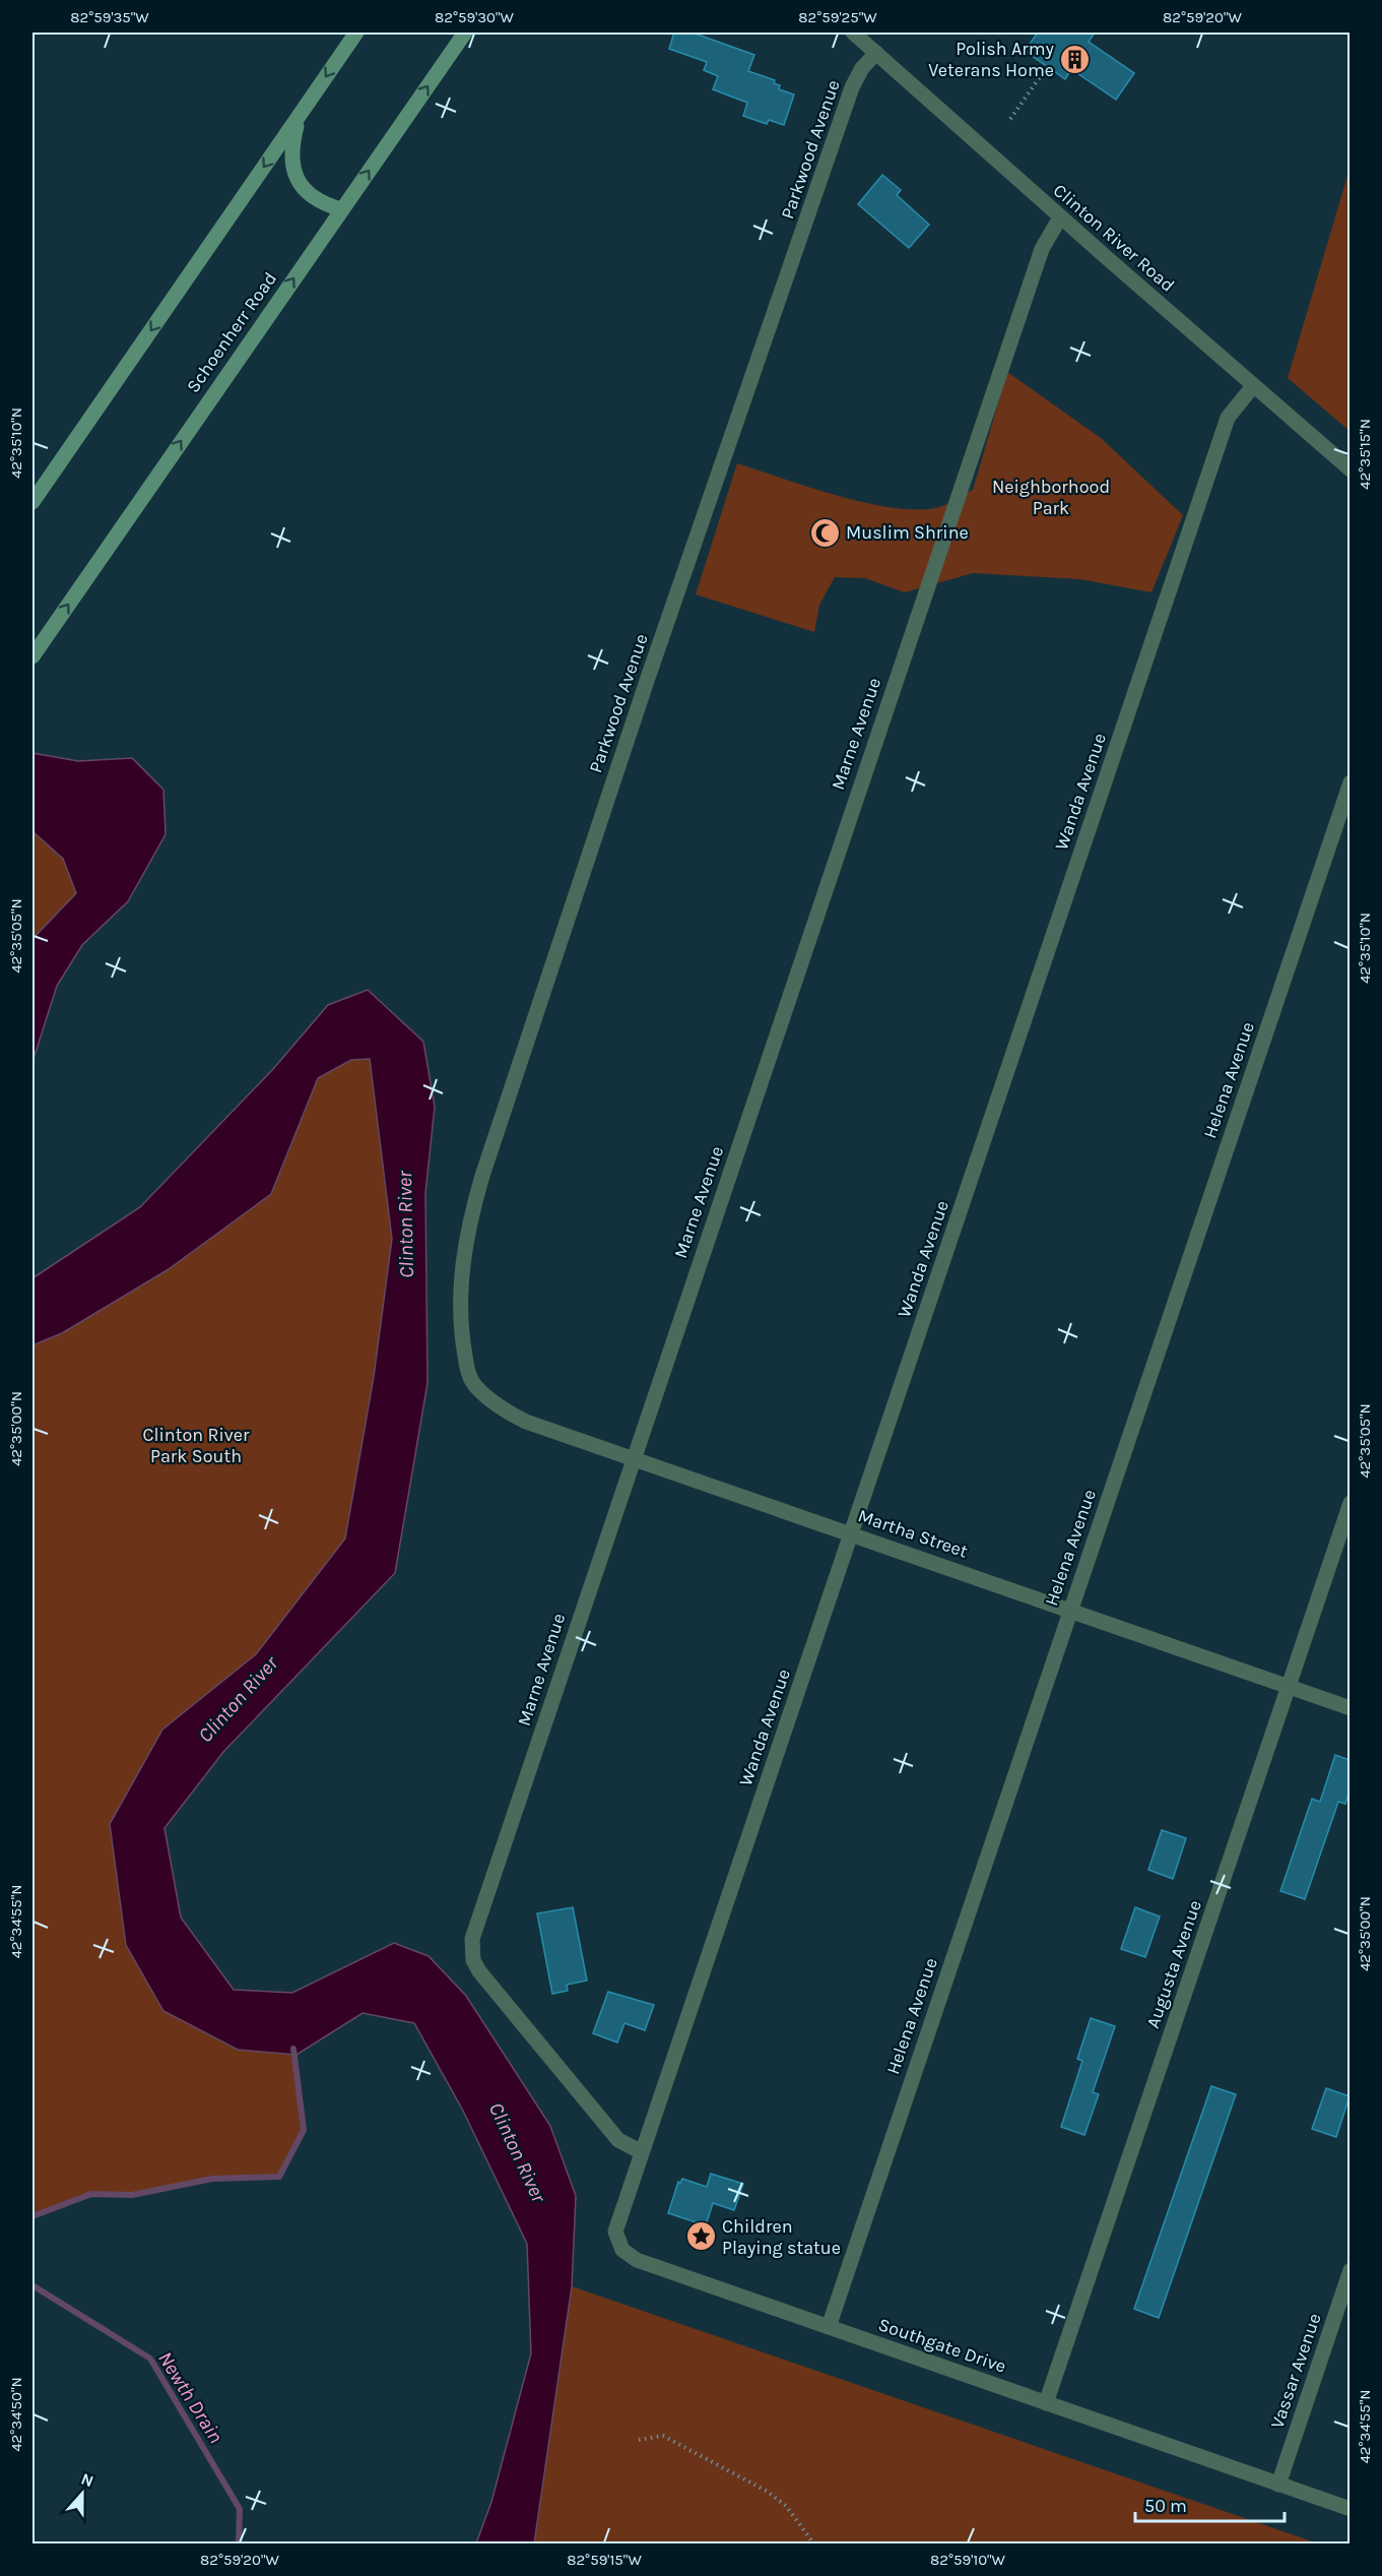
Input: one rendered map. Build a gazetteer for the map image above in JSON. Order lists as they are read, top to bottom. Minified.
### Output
{"streets":{"main road":["Schoenherr Road"],"street":["Parkwood Avenue","Clinton River Road","Marne Avenue","Wanda Avenue","Helena Avenue","Martha Street","Augusta Avenue","Southgate Drive","Vassar Avenue"]},"crossings":[["Parkwood Avenue","Clinton River Road"],["Parkwood Avenue","Martha Street"],["Clinton River Road","Marne Avenue"],["Clinton River Road","Wanda Avenue"],["Marne Avenue","Wanda Avenue"],["Marne Avenue","Martha Street"],["Marne Avenue","Southgate Drive"],["Wanda Avenue","Martha Street"],["Wanda Avenue","Southgate Drive"],["Helena Avenue","Martha Street"],["Helena Avenue","Southgate Drive"],["Martha Street","Augusta Avenue"],["Augusta Avenue","Southgate Drive"],["Southgate Drive","Vassar Avenue"]],"water":["Clinton River","Newth Drain"],"parks":["Neighborhood Park","Clinton River Park South"],"places":{"building":["Polish Army Veterans Home"],"mosque":["Muslim Shrine"],"place":["Children Playing statue"]},"scale_bar":"50 m","north":"top","coordinates":["82°59'35\"W","82°59'30\"W","82°59'25\"W","82°59'20\"W","42°35'10\"N","42°35'15\"N","42°35'05\"N","42°35'00\"N","42°34'55\"N","42°34'50\"N","82°59'15\"W","82°59'10\"W"]}
